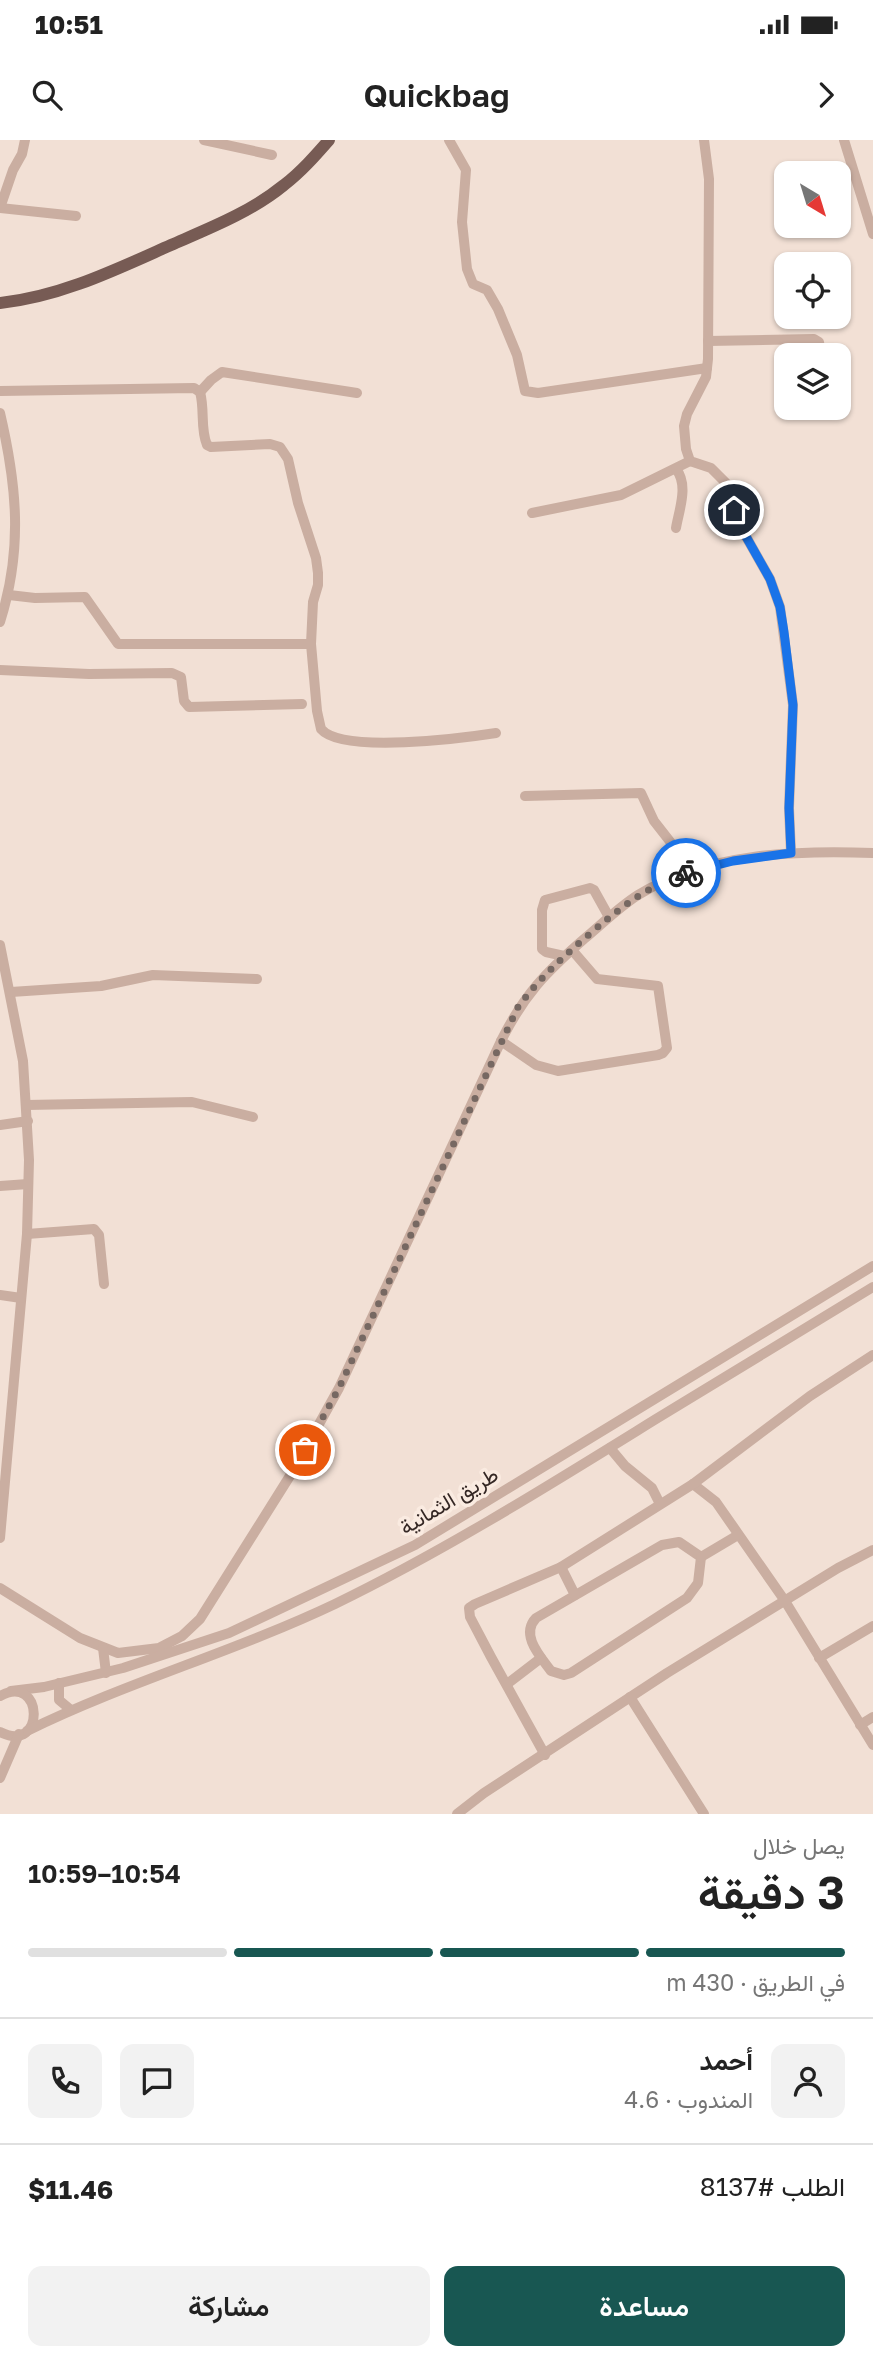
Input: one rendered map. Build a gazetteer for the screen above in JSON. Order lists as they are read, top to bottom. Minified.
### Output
{"streets":{"street":["طريق الثمانية"]},"north":"bottom right","page":{"status":"10:51","header":"Quickbag","heading":["3 دقيقة","يصل خلال","10:54–10:59"],"panel":["أحمد","المندوب · 4.6","الطلب #8137","$11.46"],"bar":"في الطريق · 430 m","buttons":["مساعدة","مشاركة"]}}
